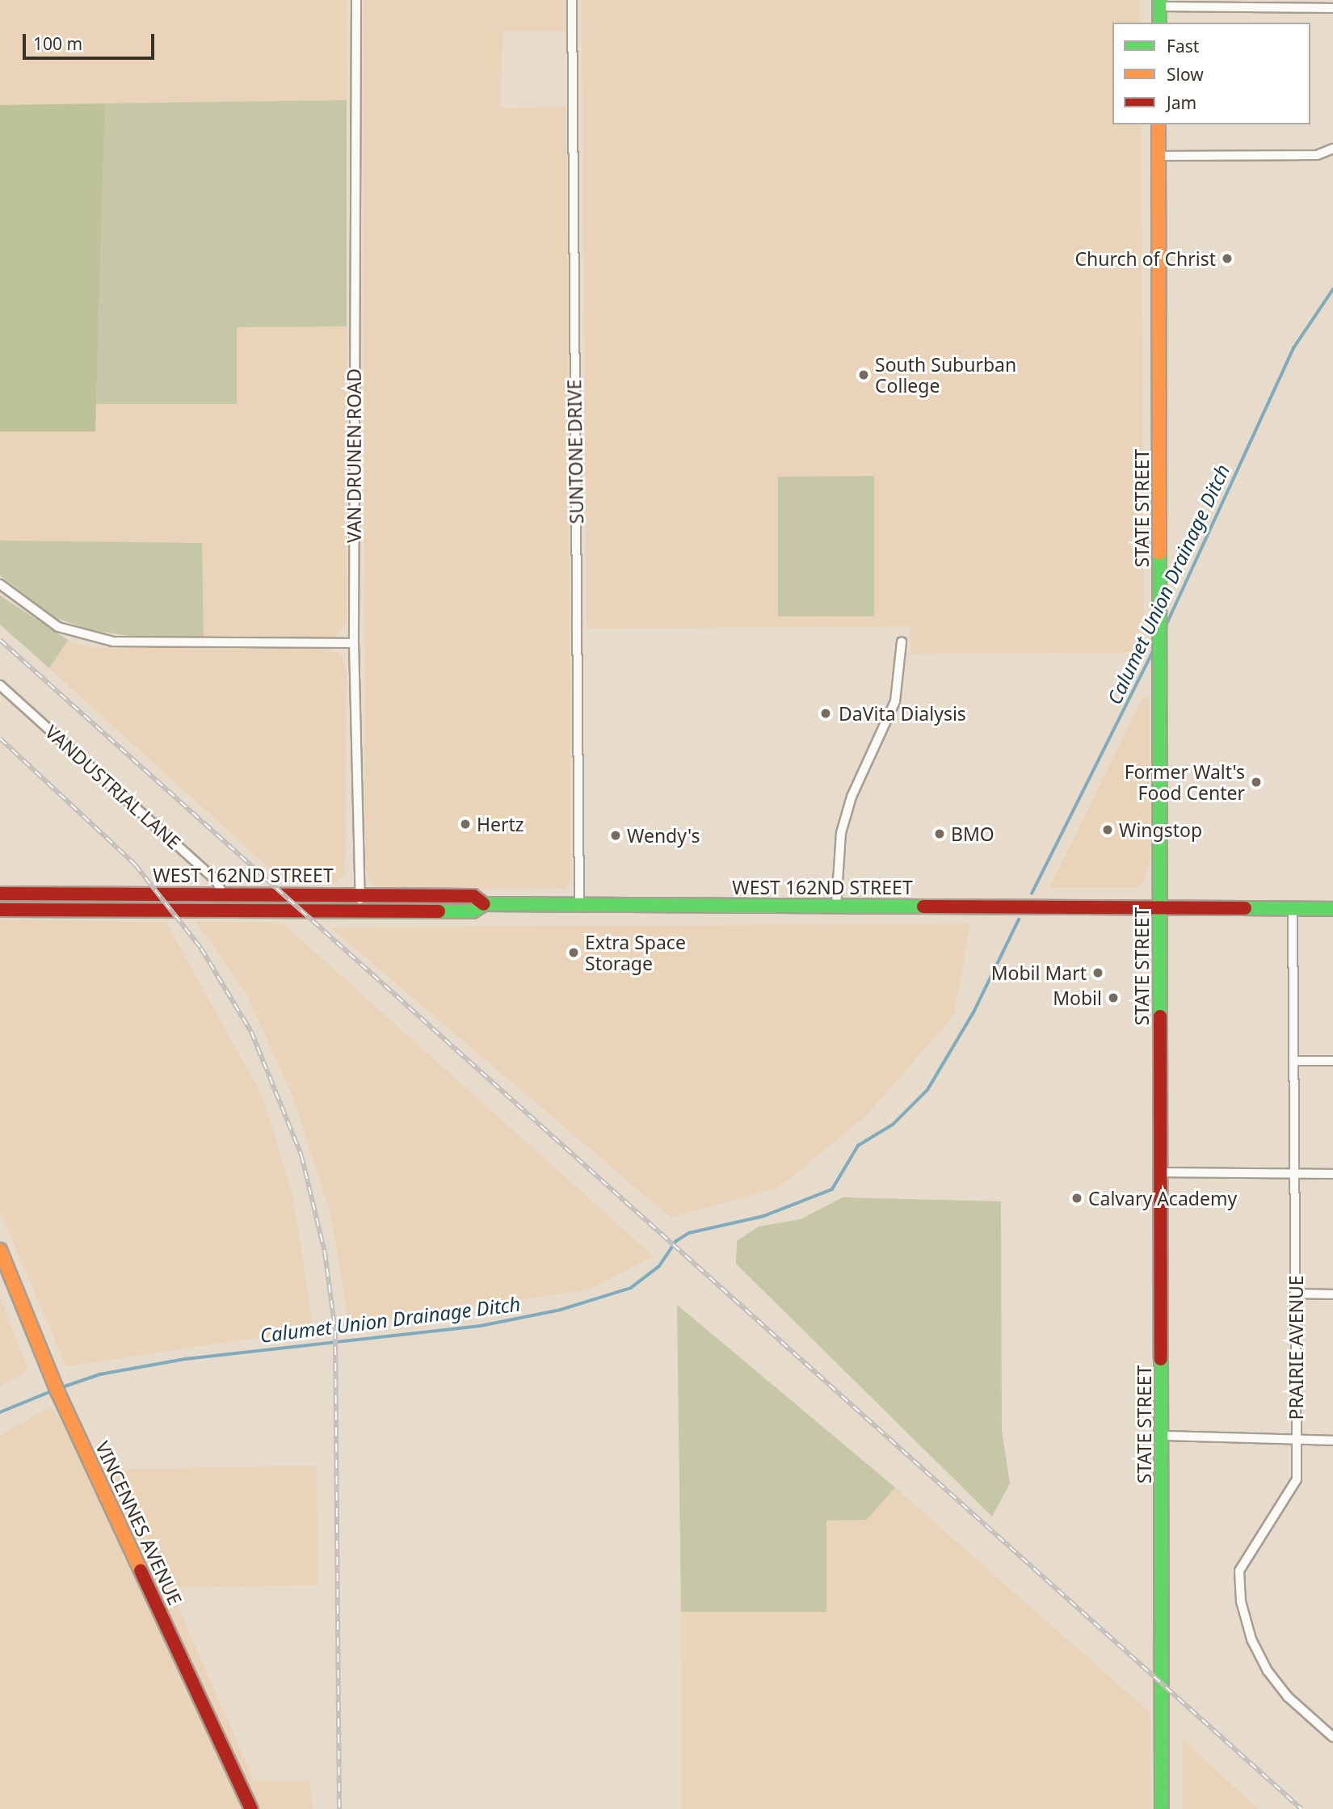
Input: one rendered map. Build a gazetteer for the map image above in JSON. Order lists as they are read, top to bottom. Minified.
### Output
{"streets":{"main road":["STATE STREET","WEST 162ND STREET","VINCENNES AVENUE"],"street":["SUNTONE DRIVE","VAN DRUNEN ROAD","VANDUSTRIAL LANE","PRAIRIE AVENUE"]},"crossings":[["SUNTONE DRIVE","WEST 162ND STREET"],["VAN DRUNEN ROAD","WEST 162ND STREET"],["STATE STREET","WEST 162ND STREET"],["VANDUSTRIAL LANE","WEST 162ND STREET"],["WEST 162ND STREET","PRAIRIE AVENUE"]],"water":["Calumet Union Drainage Ditch"],"places":["Church of Christ","South Suburban College","DaVita Dialysis","Former Walt's Food Center","Hertz","Wingstop","BMO","Wendy's","Extra Space Storage","Mobil Mart","Mobil","Calvary Academy"],"legend":["Fast","Slow","Jam"],"scale_bar":"100 m"}
